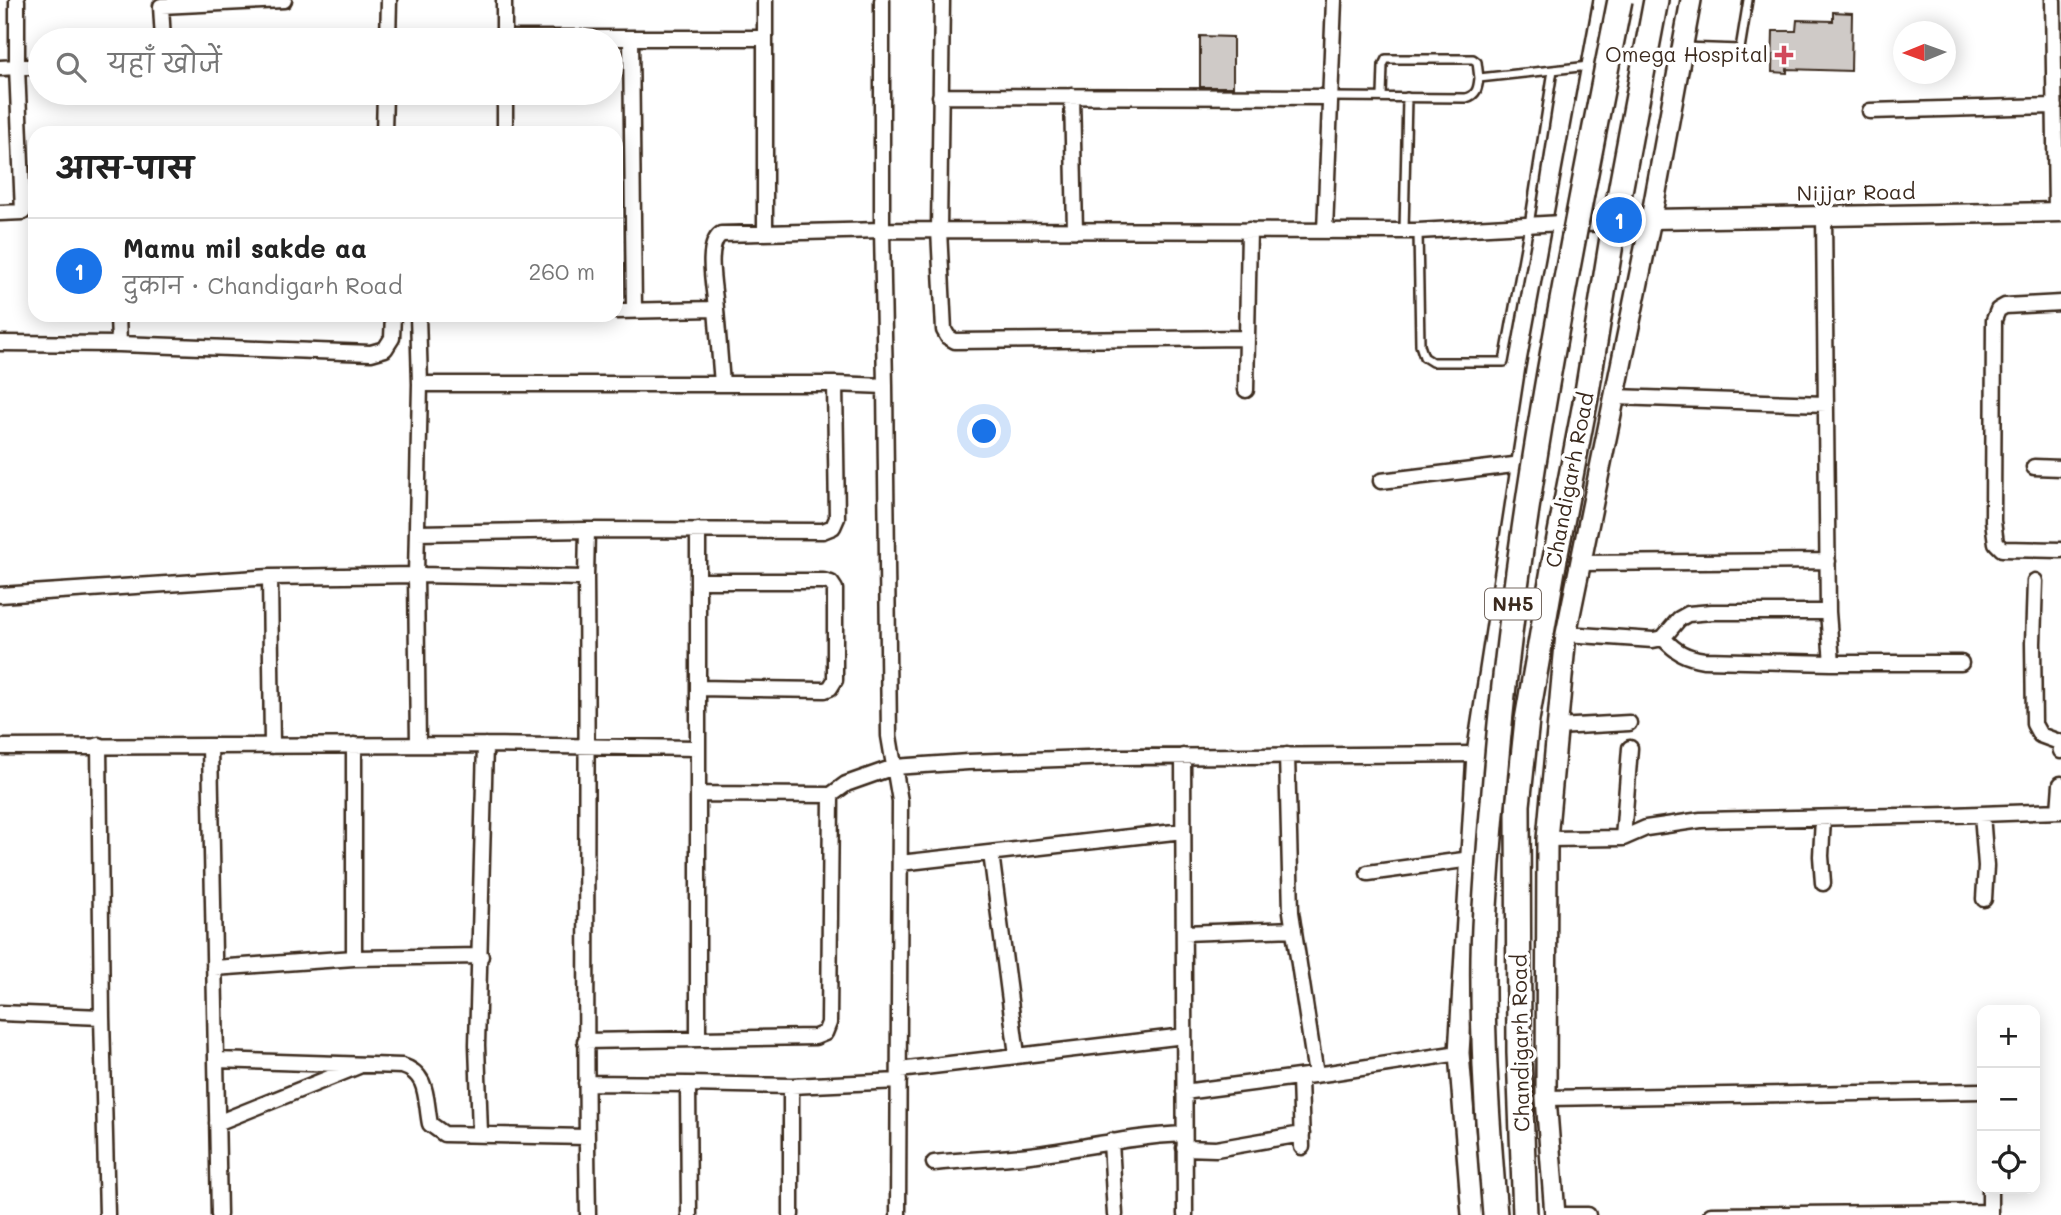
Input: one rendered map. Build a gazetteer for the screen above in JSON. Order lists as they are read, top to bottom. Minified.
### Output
{"streets":{"highway":["Chandigarh Road","NH5"],"street":["Nijjar Road"]},"places":{"health":["Omega Hospital"]},"north":"left","page":{"search":"यहाँ खोजें","heading":"आस-पास","pins":"1","list":[{"mark":"1","name":"Mamu mil sakde aa","note":"दुकान · Chandigarh Road","value":"260 m"}],"map_buttons":["+","−"]}}
